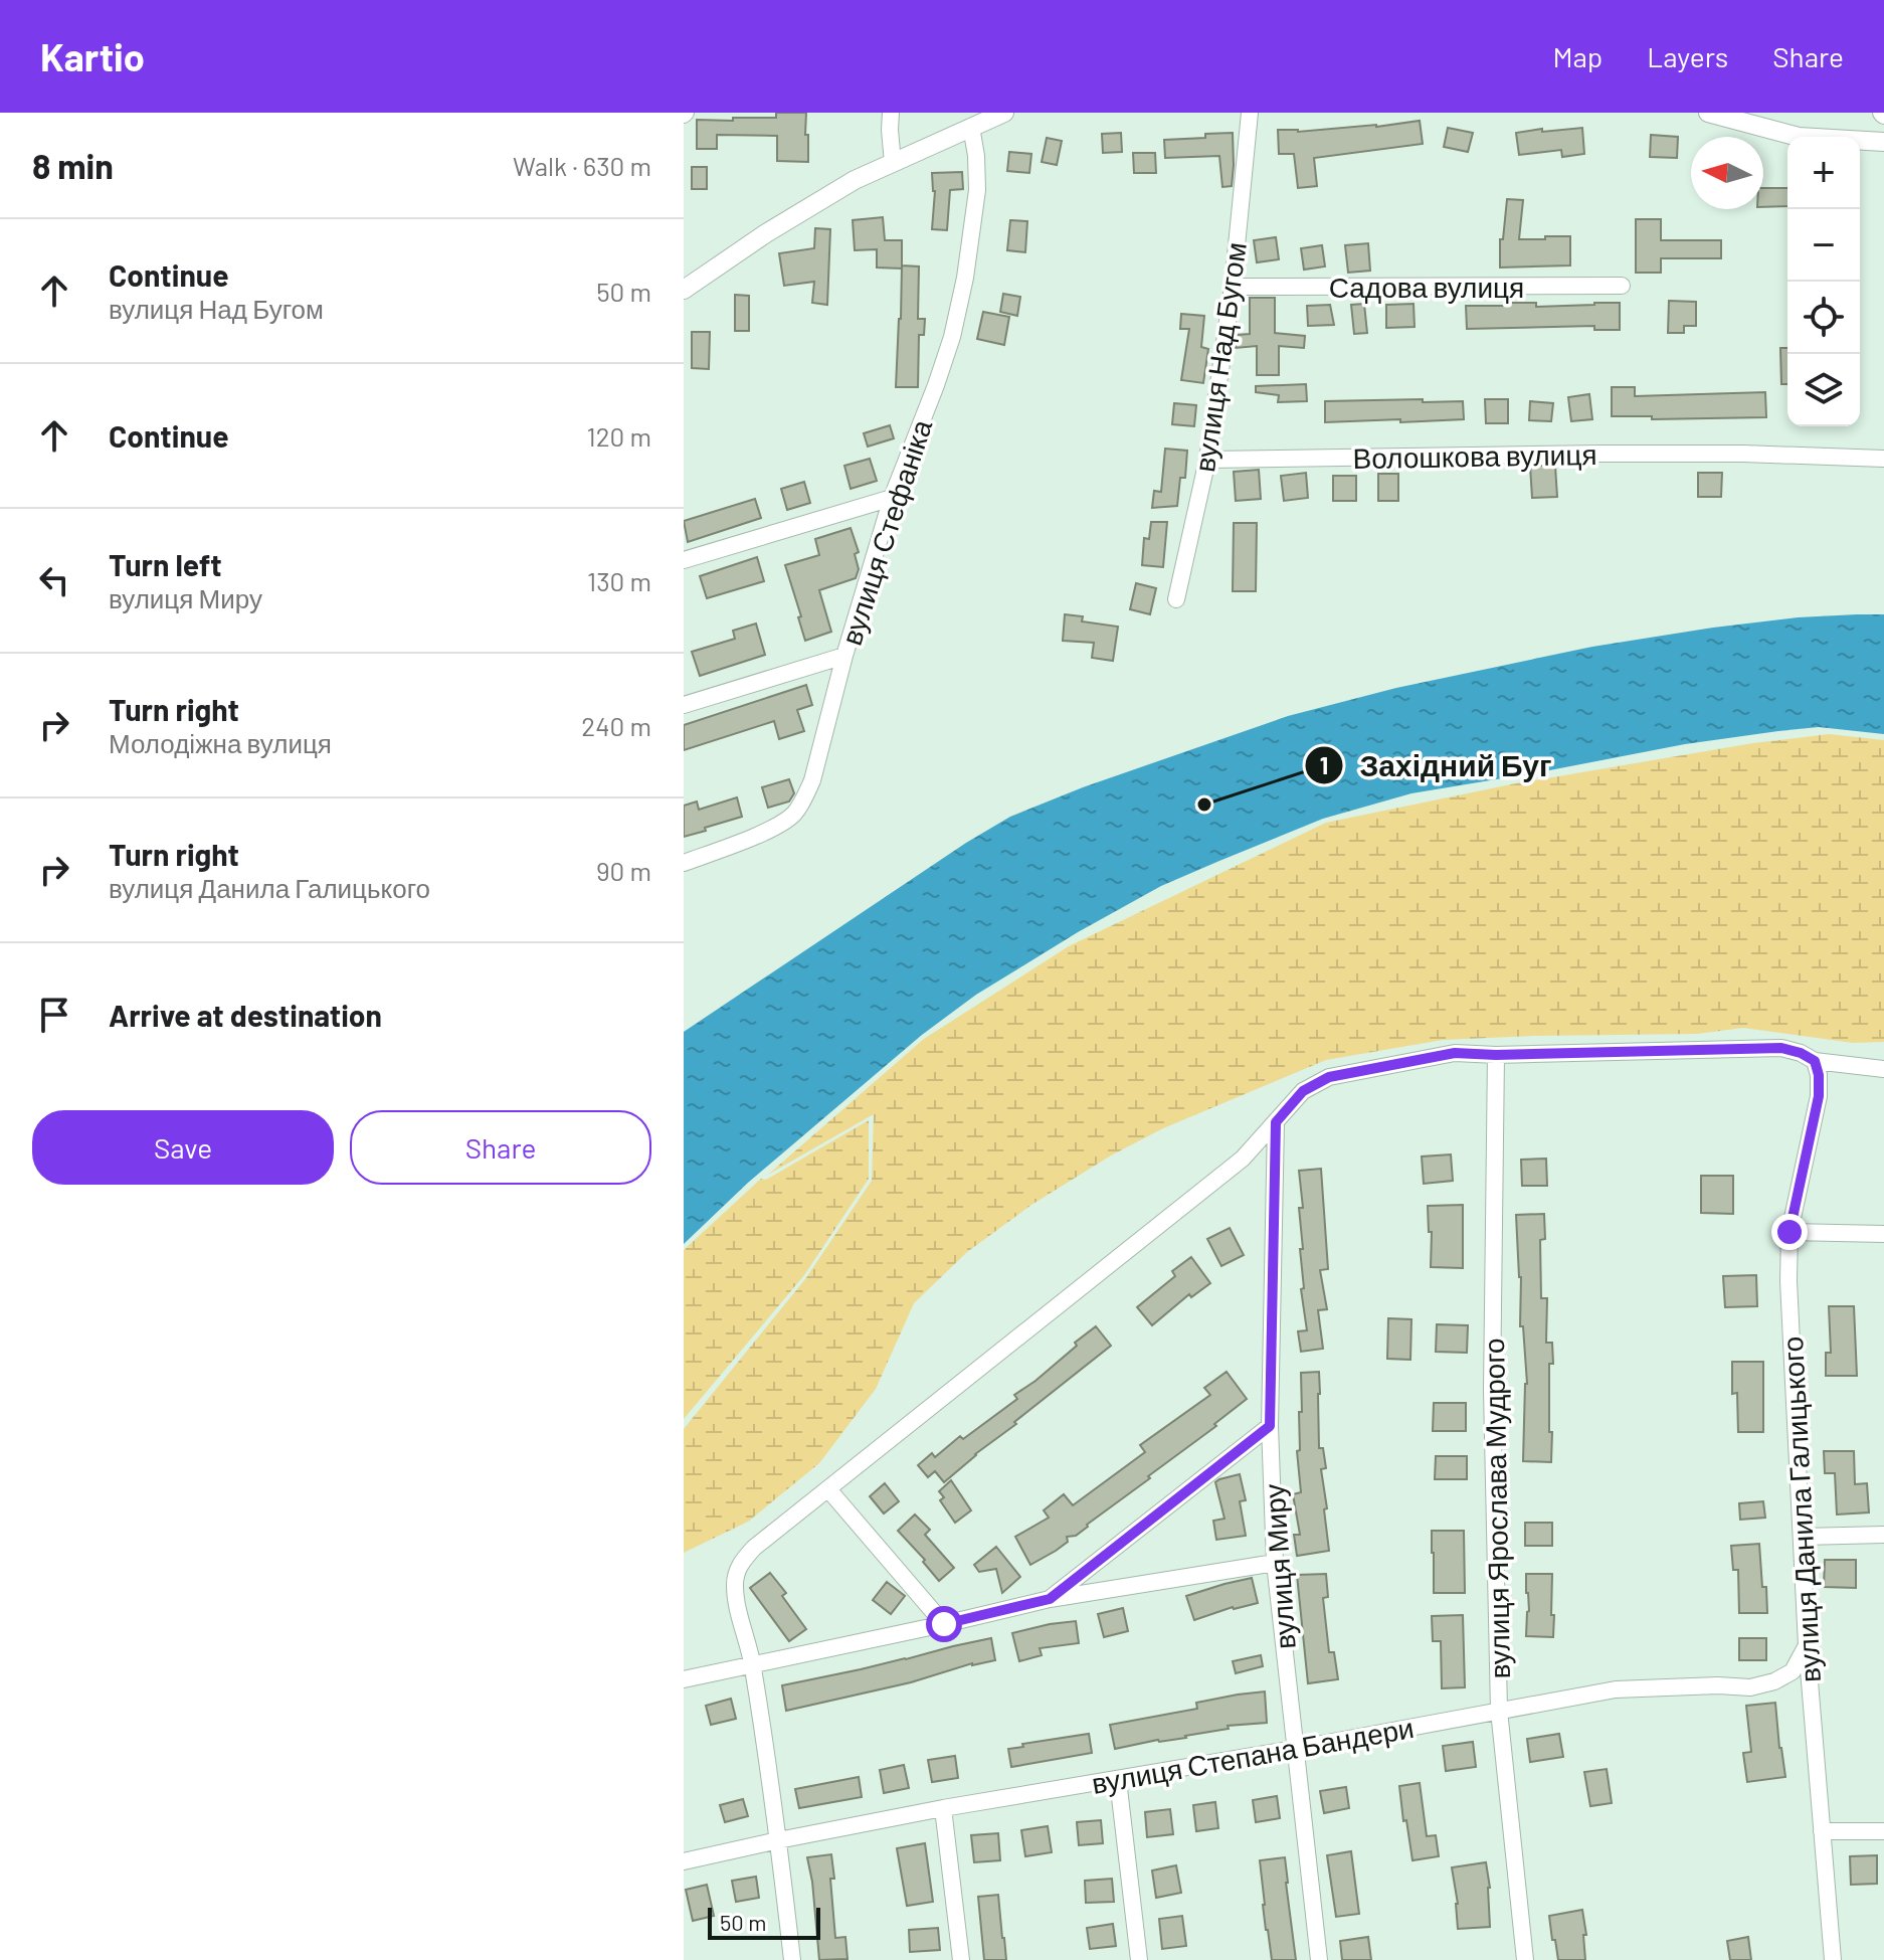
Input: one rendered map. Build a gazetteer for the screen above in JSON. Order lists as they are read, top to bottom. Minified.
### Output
{"streets":{"street":["Садова вулиця","вулиця Над Бугом","Волошкова вулиця","вулиця Стефаніка","вулиця Ярослава Мудрого","вулиця Данила Галицького","вулиця Миру","вулиця Степана Бандери"]},"crossings":[["Садова вулиця","вулиця Над Бугом"],["вулиця Над Бугом","Волошкова вулиця"],["вулиця Ярослава Мудрого","вулиця Степана Бандери"],["вулиця Данила Галицького","вулиця Степана Бандери"],["вулиця Миру","вулиця Степана Бандери"]],"places":["Західний Буг"],"scale_bar":"50 m","north":"left","page":{"header":"Kartio","nav":["Map","Layers","Share"],"heading":["8 min","Walk · 630 m"],"map_buttons":["+","−"],"list":[["Continue","вулиця Над Бугом","50 m"],["Continue","120 m"],["Turn left","вулиця Миру","130 m"],["Turn right","Молодіжна вулиця","240 m"],["Turn right","вулиця Данила Галицького","90 m"],"Arrive at destination"],"buttons":["Save","Share"],"scale":"50 m"}}
